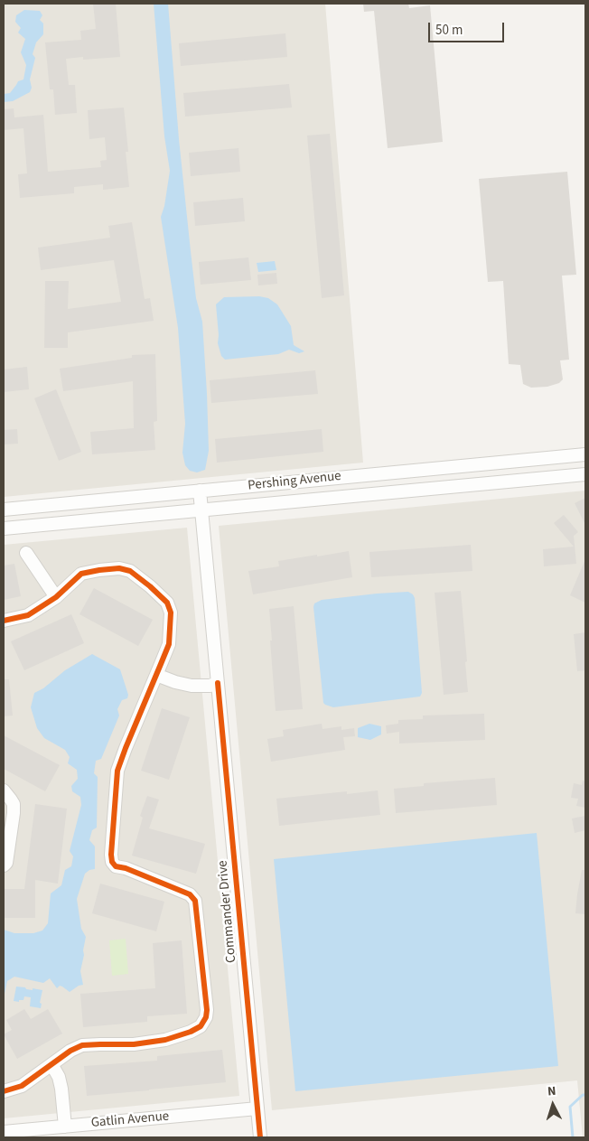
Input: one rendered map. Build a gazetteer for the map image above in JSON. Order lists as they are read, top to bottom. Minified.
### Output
{"streets":{"street":["Pershing Avenue","Commander Drive","Gatlin Avenue"]},"crossings":[["Pershing Avenue","Commander Drive"],["Commander Drive","Gatlin Avenue"]],"scale_bar":"50 m","north":"top"}
